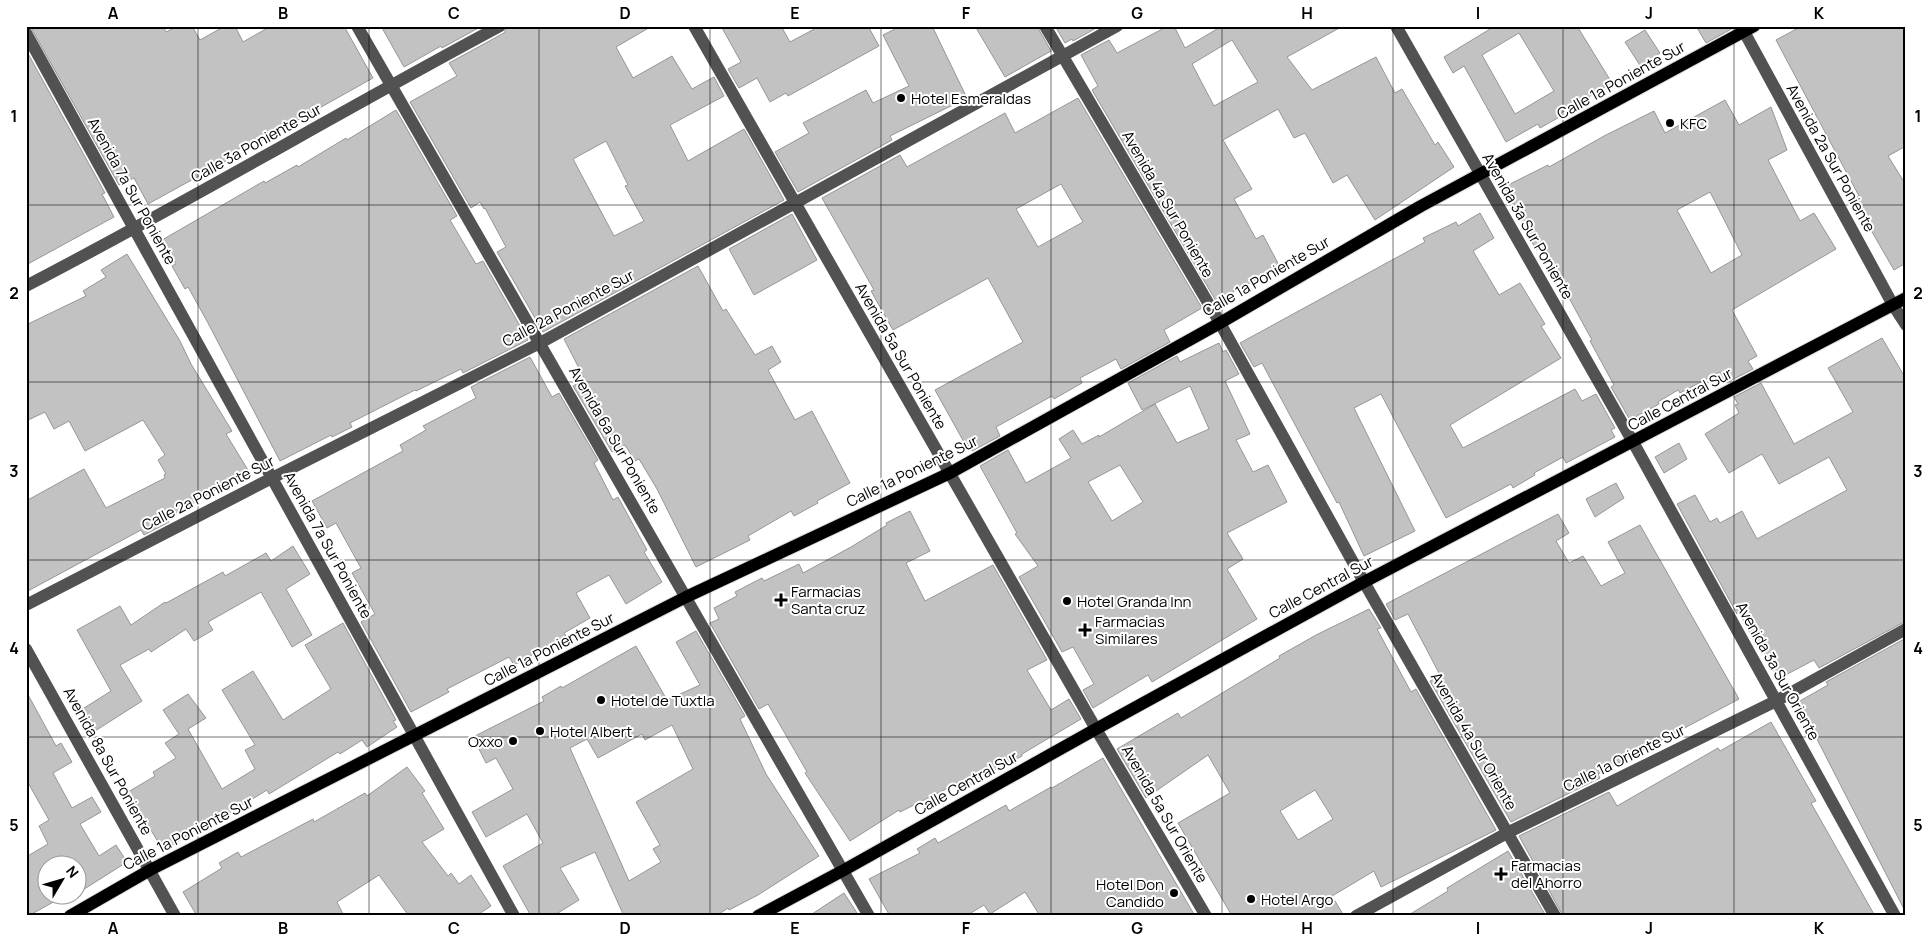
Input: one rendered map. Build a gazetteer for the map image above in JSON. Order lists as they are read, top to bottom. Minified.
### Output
{"streets":{"main road":["Calle 1a Poniente Sur","Calle Central Sur"],"street":["Calle 3a Poniente Sur","Avenida 2a Sur Poniente","Avenida 7a Sur Poniente","Avenida 4a Sur Poniente","Avenida 3a Sur Poniente","Calle 2a Poniente Sur","Avenida 5a Sur Poniente","Avenida 6a Sur Poniente","Avenida 3a Sur Oriente","Avenida 4a Sur Oriente","Calle 1a Oriente Sur","Avenida 8a Sur Poniente","Avenida 5a Sur Oriente"]},"crossings":[["Calle 1a Poniente Sur","Avenida 2a Sur Poniente"],["Calle 1a Poniente Sur","Avenida 7a Sur Poniente"],["Calle 1a Poniente Sur","Avenida 4a Sur Poniente"],["Calle 1a Poniente Sur","Avenida 3a Sur Poniente"],["Calle 1a Poniente Sur","Avenida 5a Sur Poniente"],["Calle 1a Poniente Sur","Avenida 6a Sur Poniente"],["Calle 1a Poniente Sur","Avenida 8a Sur Poniente"],["Calle 3a Poniente Sur","Avenida 7a Sur Poniente"],["Calle 3a Poniente Sur","Avenida 6a Sur Poniente"],["Avenida 2a Sur Poniente","Calle Central Sur"],["Avenida 7a Sur Poniente","Calle 2a Poniente Sur"],["Avenida 4a Sur Poniente","Calle 2a Poniente Sur"],["Avenida 4a Sur Poniente","Calle Central Sur"],["Avenida 4a Sur Poniente","Avenida 4a Sur Oriente"],["Avenida 3a Sur Poniente","Calle Central Sur"],["Avenida 3a Sur Poniente","Avenida 3a Sur Oriente"],["Calle 2a Poniente Sur","Avenida 5a Sur Poniente"],["Calle 2a Poniente Sur","Avenida 6a Sur Poniente"],["Avenida 5a Sur Poniente","Calle Central Sur"],["Avenida 5a Sur Poniente","Avenida 5a Sur Oriente"],["Calle Central Sur","Avenida 6a Sur Poniente"],["Calle Central Sur","Avenida 3a Sur Oriente"],["Calle Central Sur","Avenida 4a Sur Oriente"],["Calle Central Sur","Avenida 5a Sur Oriente"],["Avenida 3a Sur Oriente","Calle 1a Oriente Sur"],["Avenida 4a Sur Oriente","Calle 1a Oriente Sur"]],"places":{"other":["Hotel Esmeraldas","KFC","Hotel Granda Inn","Hotel de Tuxtla","Hotel Albert","Oxxo","Hotel Don Candido","Hotel Argo"],"health":["Farmacias Santa cruz","Farmacias Similares","Farmacias del Ahorro"]},"north":"top right","grid":{"columns":["A","B","C","D","E","F","G","H","I","J","K"],"rows":["1","2","3","4","5"]}}
